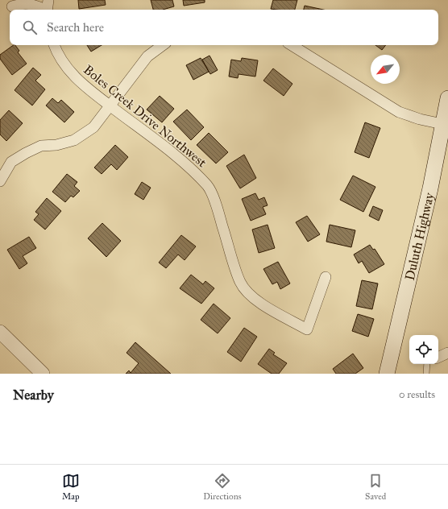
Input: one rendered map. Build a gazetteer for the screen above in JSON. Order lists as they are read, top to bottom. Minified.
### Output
{"streets":{"main road":["Duluth Highway"],"street":["Boles Creek Drive Northwest"]},"north":"bottom left","page":{"search":"Search here","heading":["Nearby","0 results"],"nav":["Map","Directions","Saved"]}}
